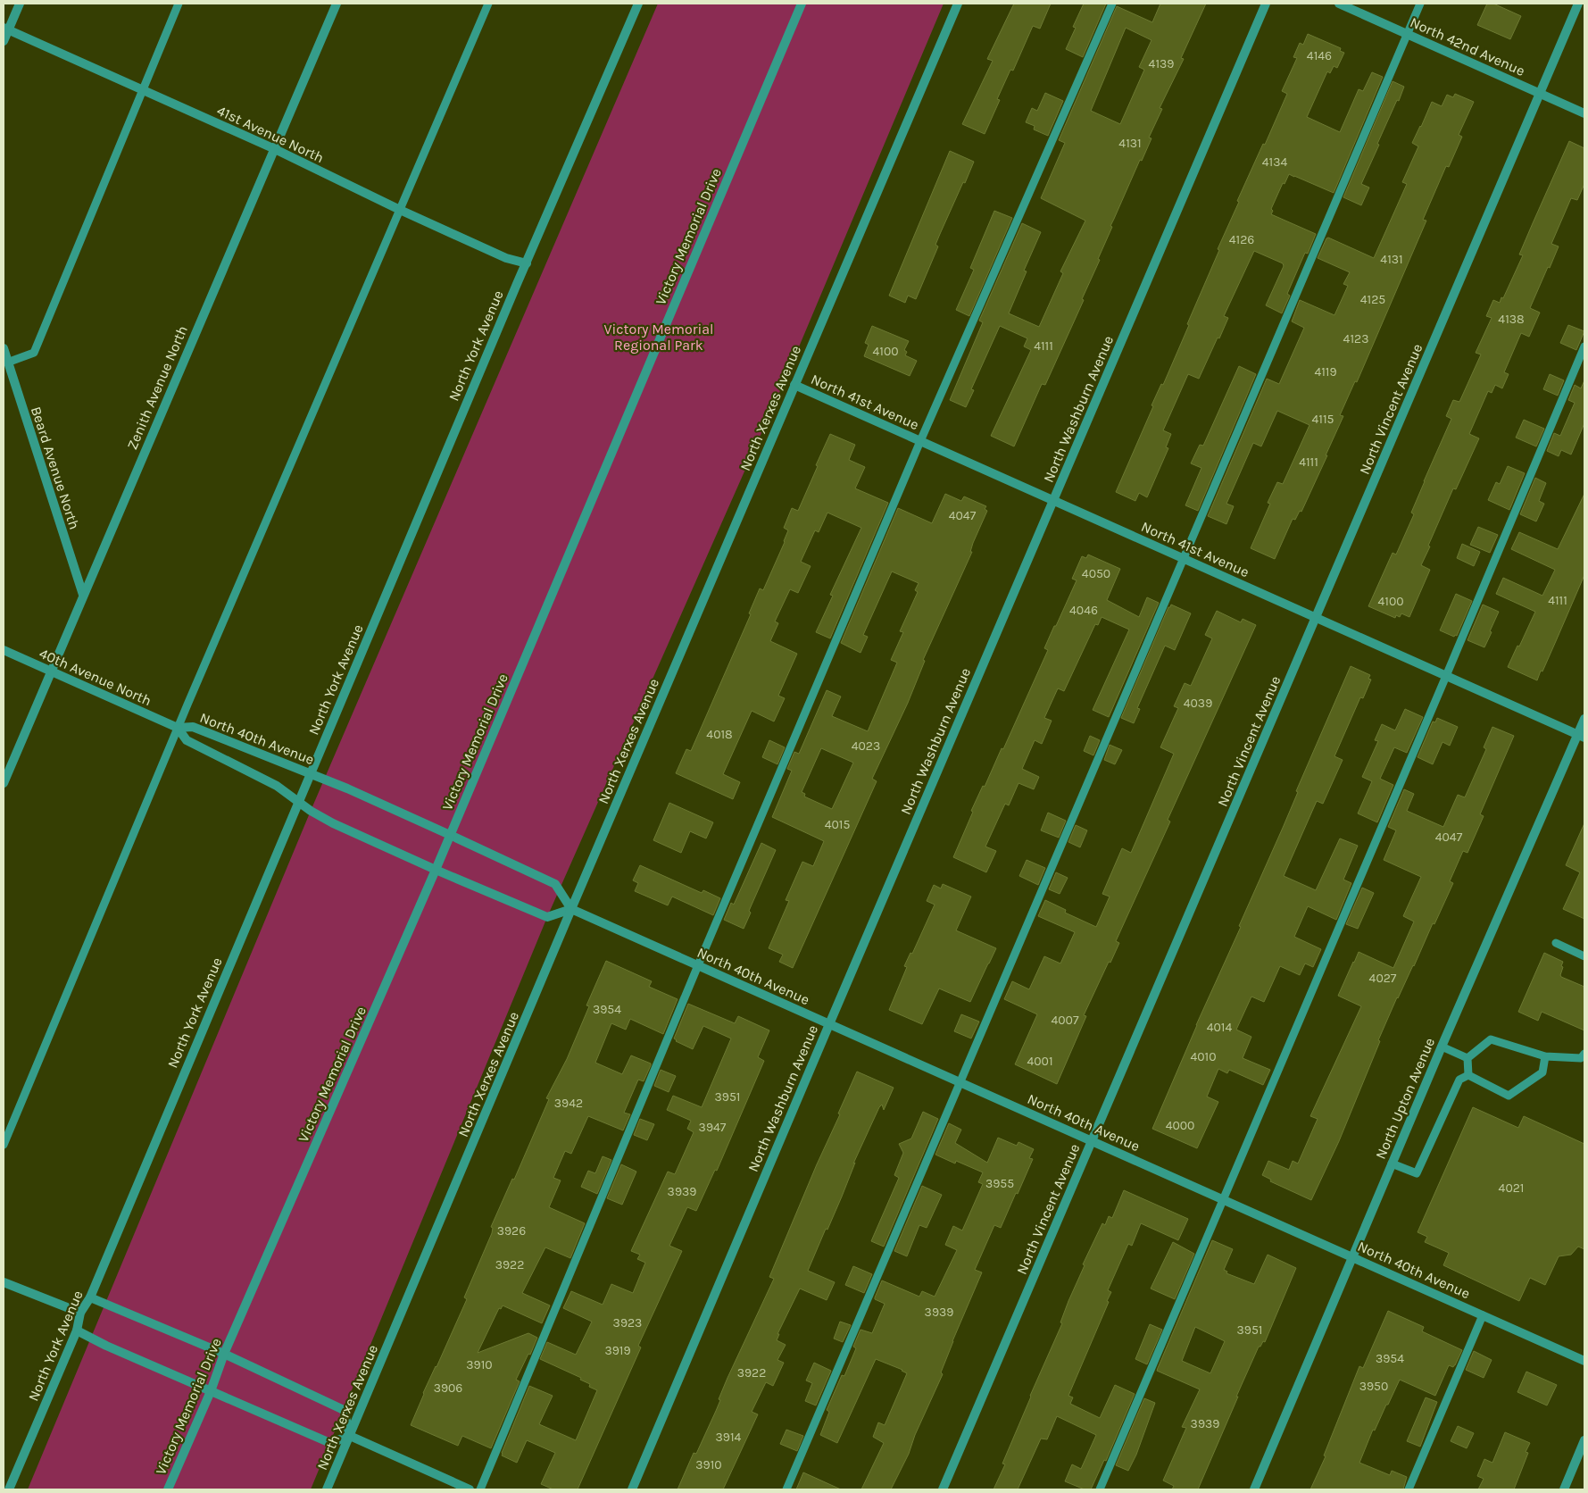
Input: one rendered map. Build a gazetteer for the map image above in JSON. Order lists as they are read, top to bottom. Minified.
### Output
{"streets":{"street":["North 42nd Avenue","41st Avenue North","Victory Memorial Drive","North York Avenue","Zenith Avenue North","North 41st Avenue","North Xerxes Avenue","North Washburn Avenue","North Vincent Avenue","Beard Avenue North","40th Avenue North","North 40th Avenue","North Upton Avenue"]},"crossings":[["North 42nd Avenue","North Vincent Avenue"],["41st Avenue North","North York Avenue"],["41st Avenue North","Zenith Avenue North"],["Victory Memorial Drive","North 40th Avenue"],["North York Avenue","North 40th Avenue"],["Zenith Avenue North","Beard Avenue North"],["Zenith Avenue North","40th Avenue North"],["North 41st Avenue","North Xerxes Avenue"],["North 41st Avenue","North Washburn Avenue"],["North 41st Avenue","North Vincent Avenue"],["North 41st Avenue","North Upton Avenue"],["North Xerxes Avenue","North 40th Avenue"],["North Washburn Avenue","North 40th Avenue"],["North Vincent Avenue","North 40th Avenue"],["40th Avenue North","North 40th Avenue"],["North 40th Avenue","North Upton Avenue"]],"parks":["Victory Memorial Regional Park"],"house_numbers":["4146","4139","4131","4134","4126","4131","4125","4138","4123","4111","4100","4119","4115","4111","4047","4050","4111","4100","4046","4039","4018","4023","4015","4047","4027","3954","4007","4014","4010","4001","3951","3942","4000","3947","3955","4021","3939","3926","3922","3939","3923","3951","3919","3954","3910","3922","3950","3906","3939","3914","3910"]}
